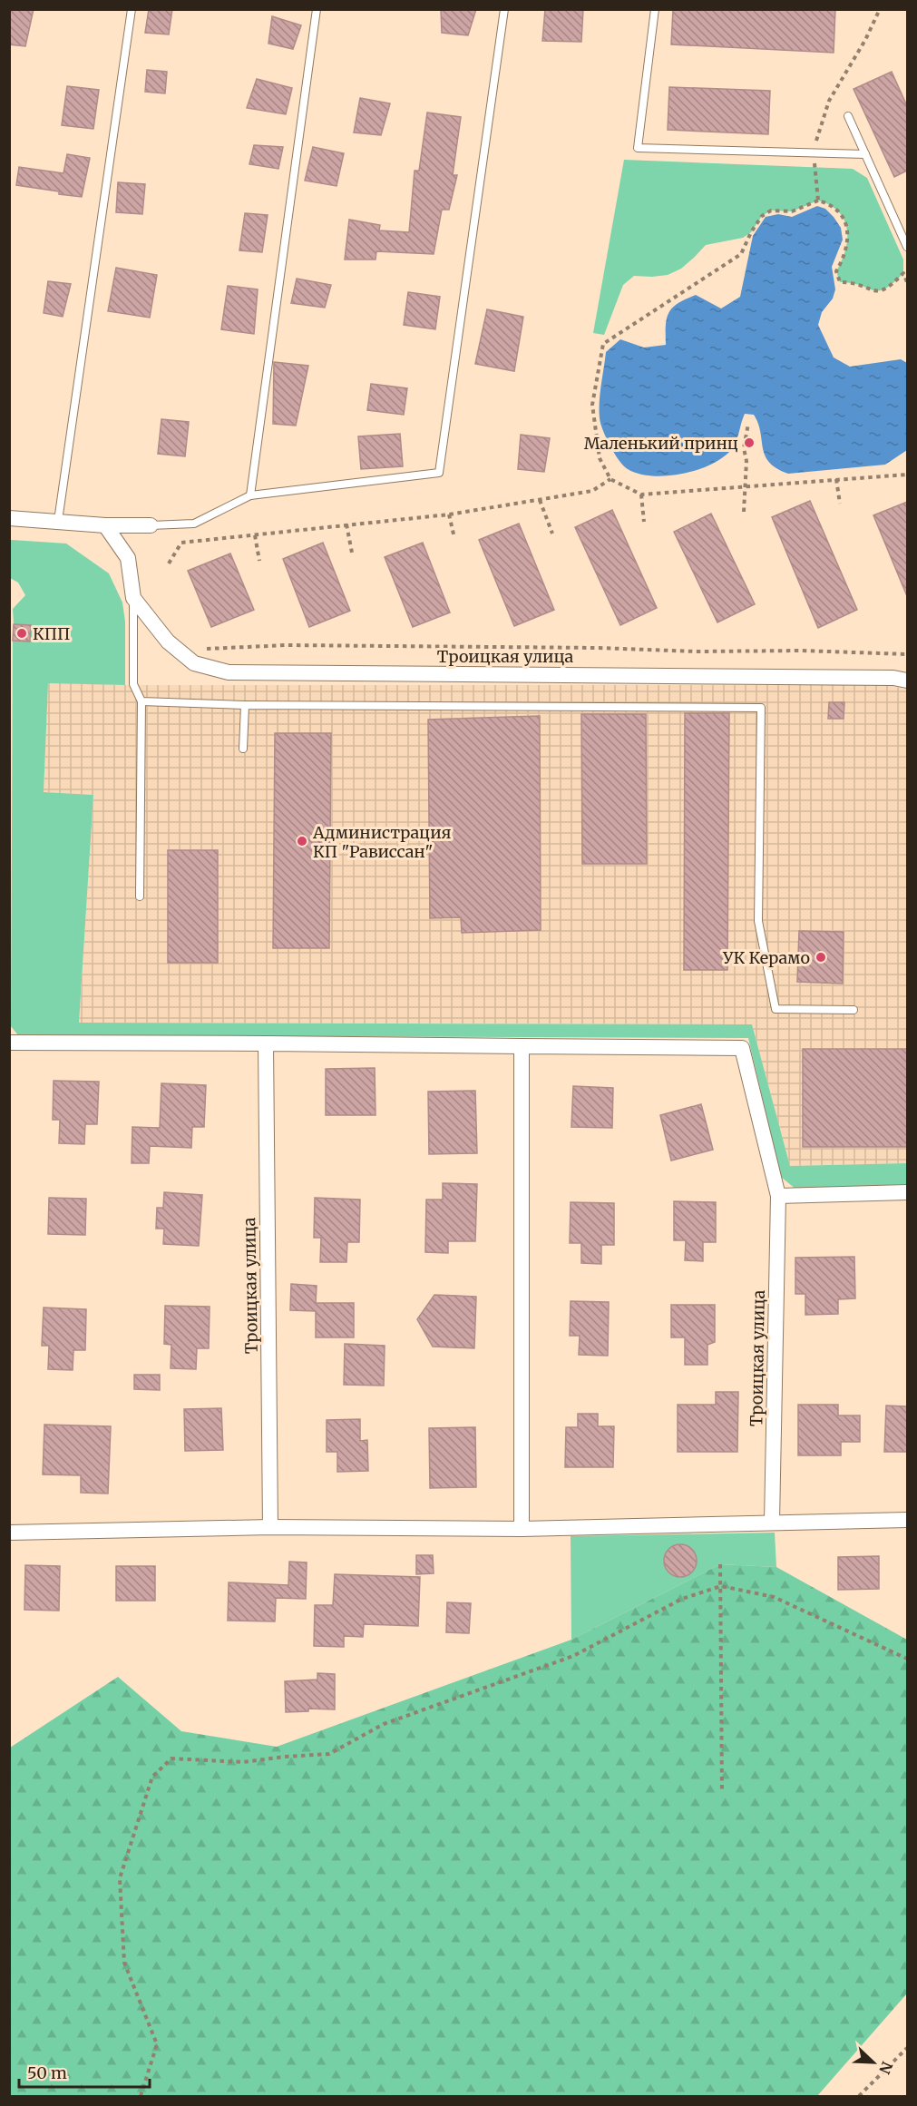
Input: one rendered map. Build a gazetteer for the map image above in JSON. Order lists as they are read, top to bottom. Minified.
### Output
{"streets":{"street":["Троицкая улица"]},"places":["Маленький принц","КПП","Администрация КП \"Рависсан\"","УК Керамо"],"scale_bar":"50 m","north":"bottom right"}
